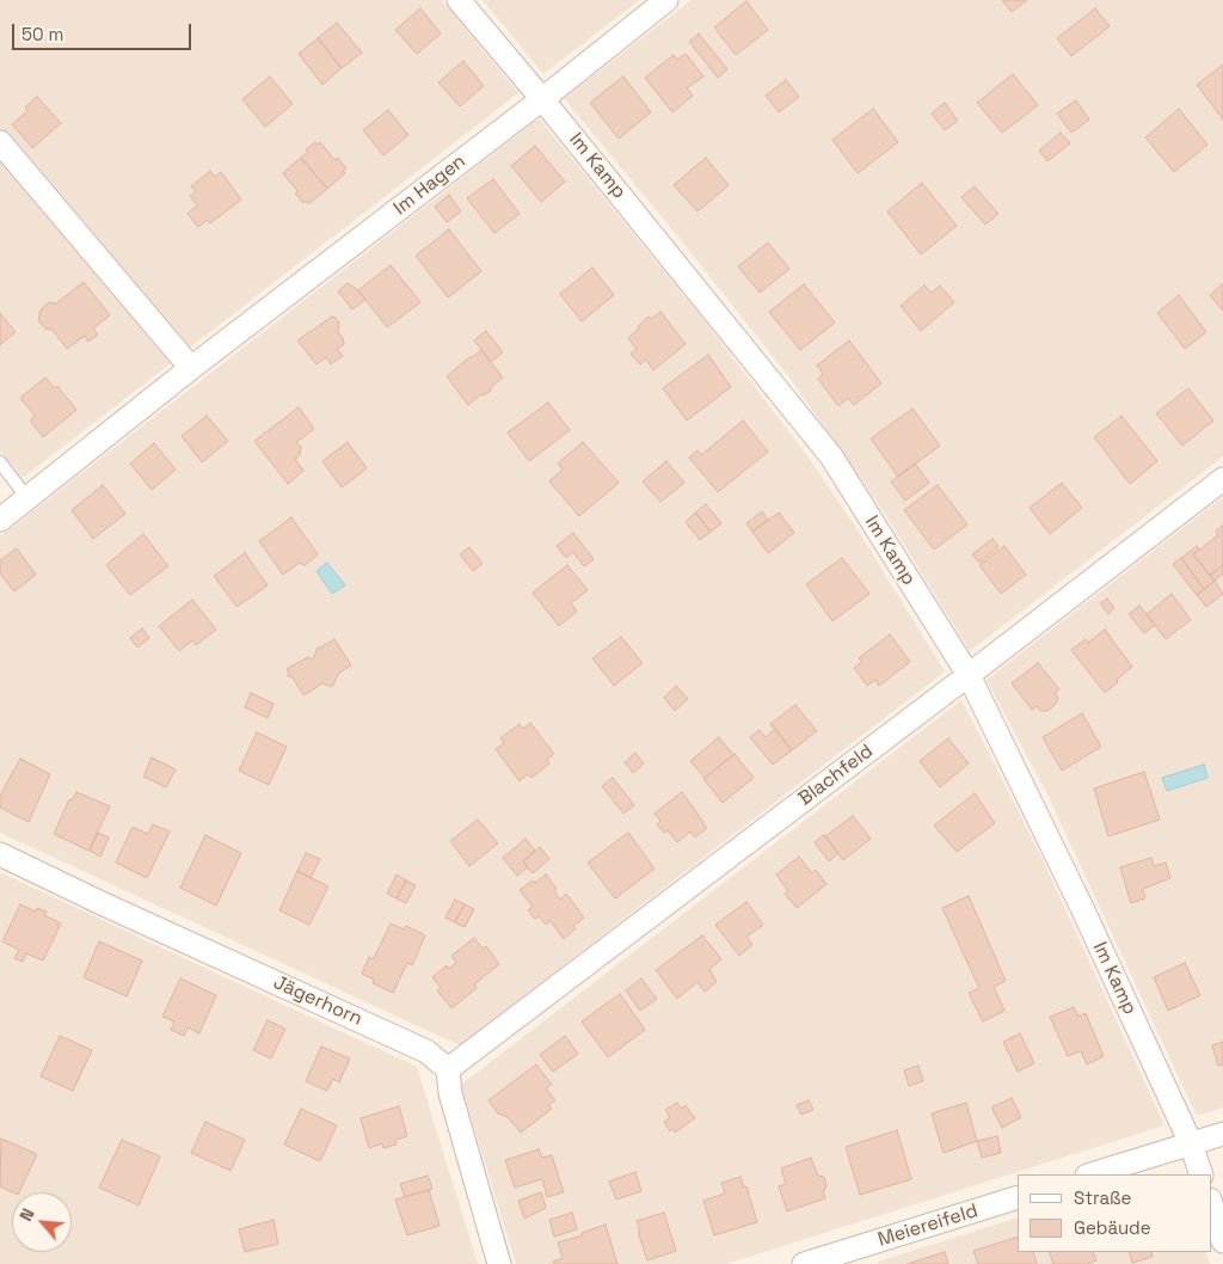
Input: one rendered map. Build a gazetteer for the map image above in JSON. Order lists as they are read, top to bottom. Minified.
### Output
{"streets":{"street":["Im Kamp","Im Hagen","Blachfeld","Jägerhorn","Meiereifeld"]},"crossings":[["Im Kamp","Im Hagen"],["Im Kamp","Blachfeld"],["Blachfeld","Jägerhorn"]],"legend":["Straße","Gebäude"],"scale_bar":"50 m","north":"top left"}
